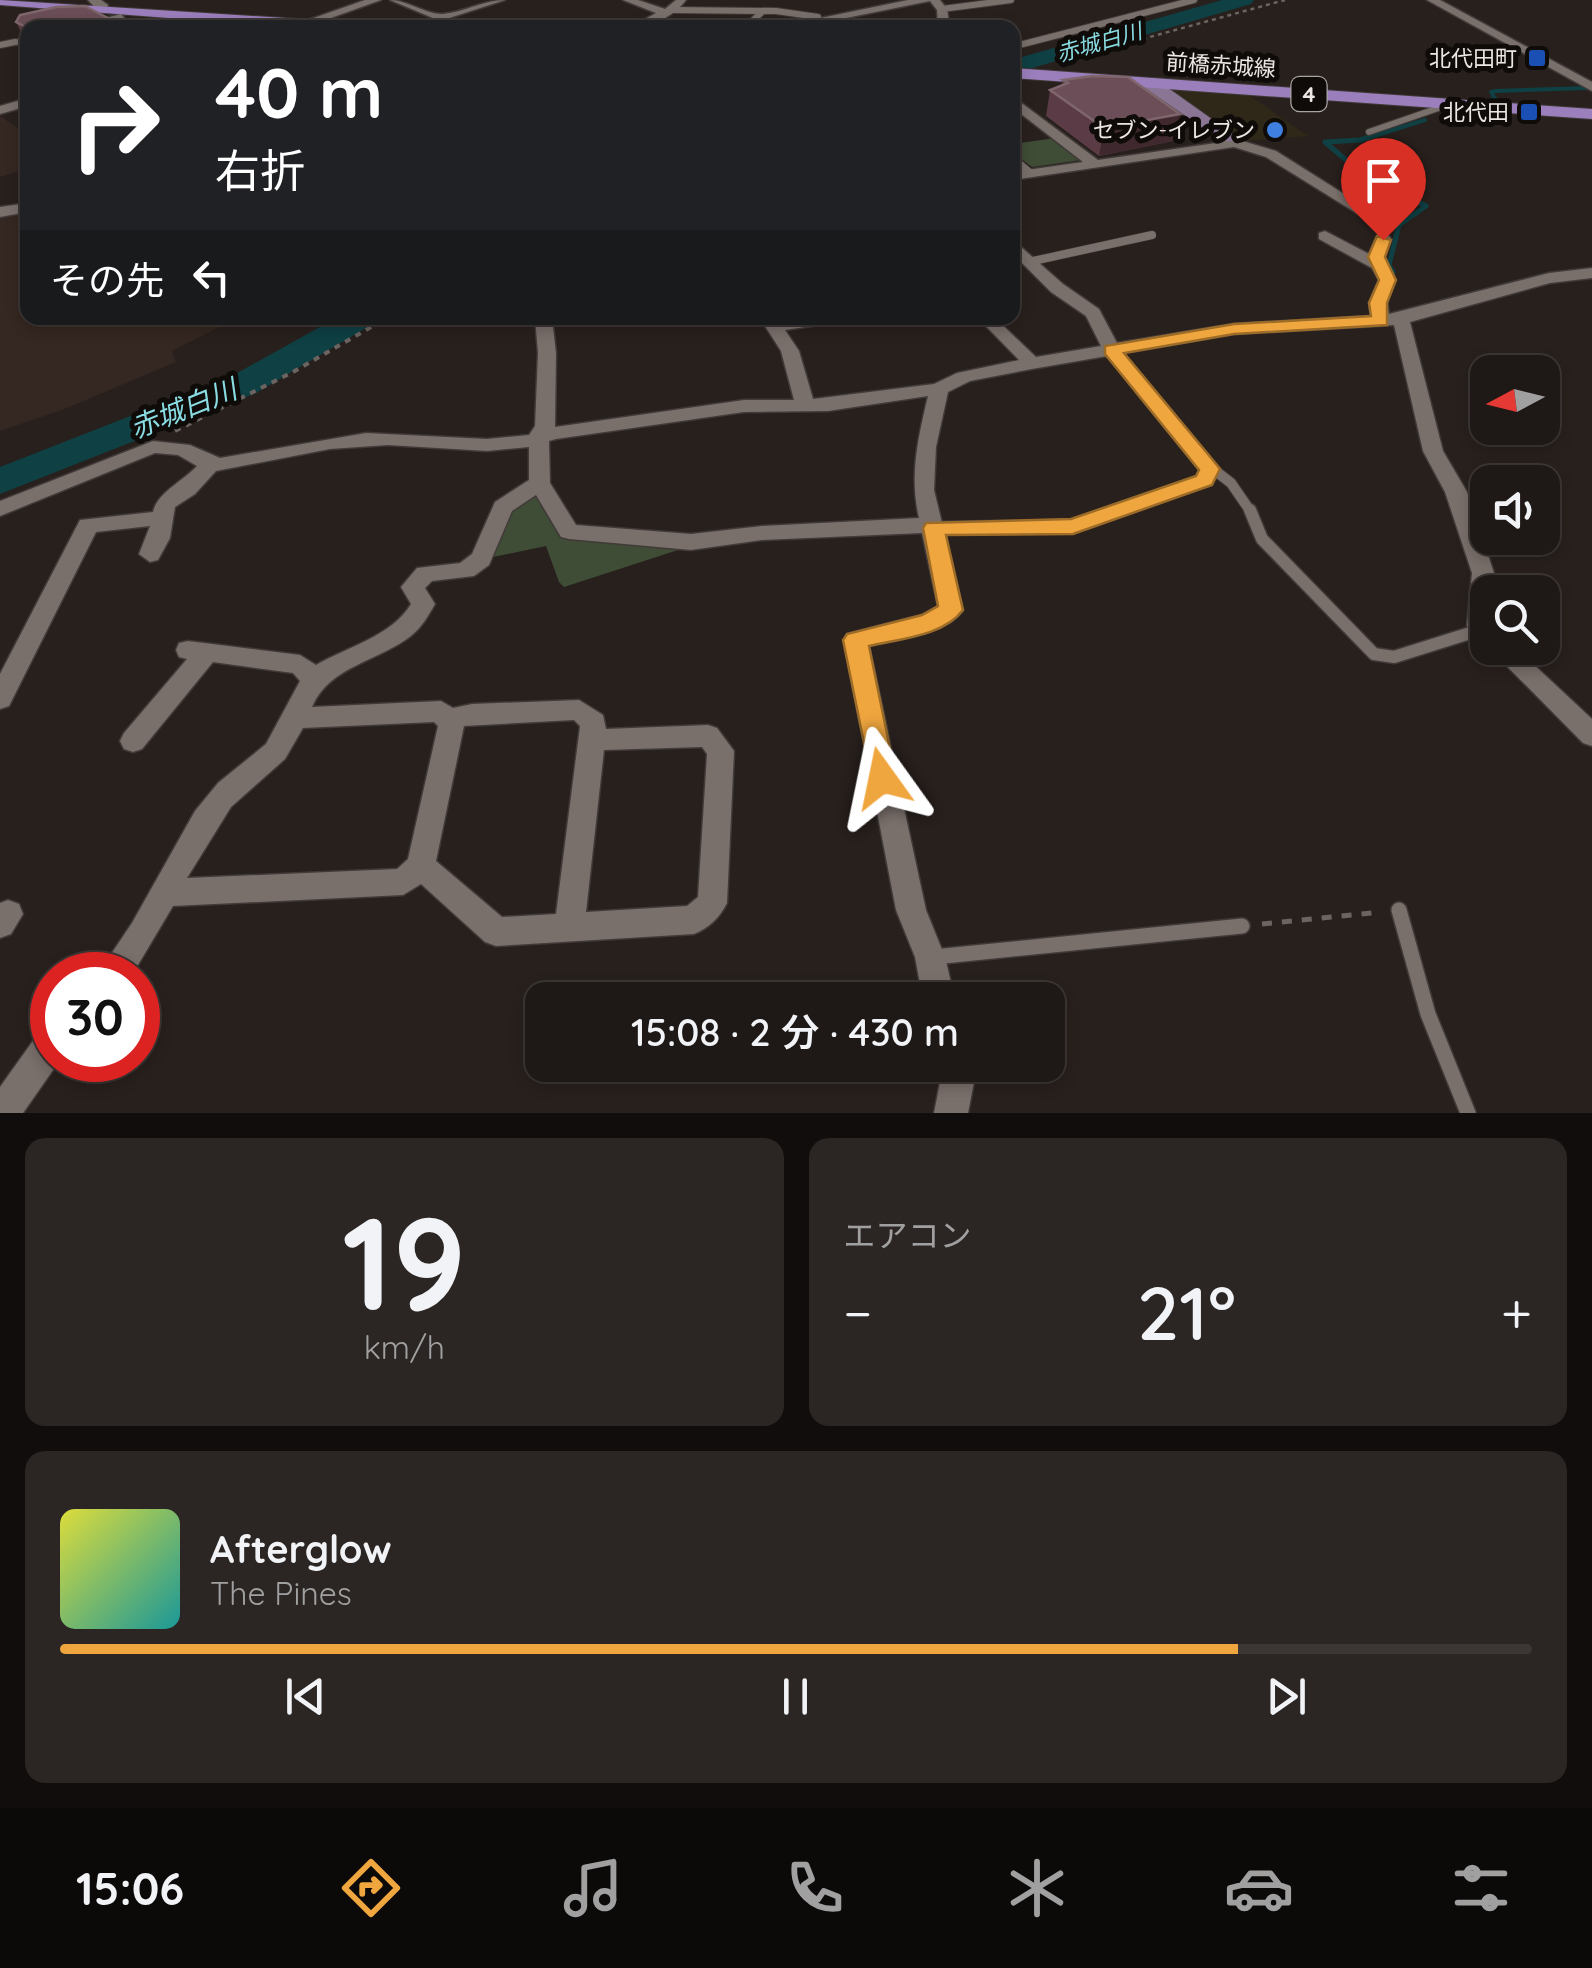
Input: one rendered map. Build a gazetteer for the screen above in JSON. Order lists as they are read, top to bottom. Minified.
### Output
{"streets":{"main road":["前橋赤城線","4"]},"water":["赤城白川"],"places":{"transit":["北代田町","北代田"],"other":["セブン-イレブン"]},"north":"left","page":{"turn":["40 m","右折"],"then":"その先","limit":"30","trip":"15:08 · 2 分 · 430 m","tile":[["19","km/h"],"エアコン"],"heat":["−","21°","+"],"song":["Afterglow","The Pines"],"tabs":"15:06"}}
